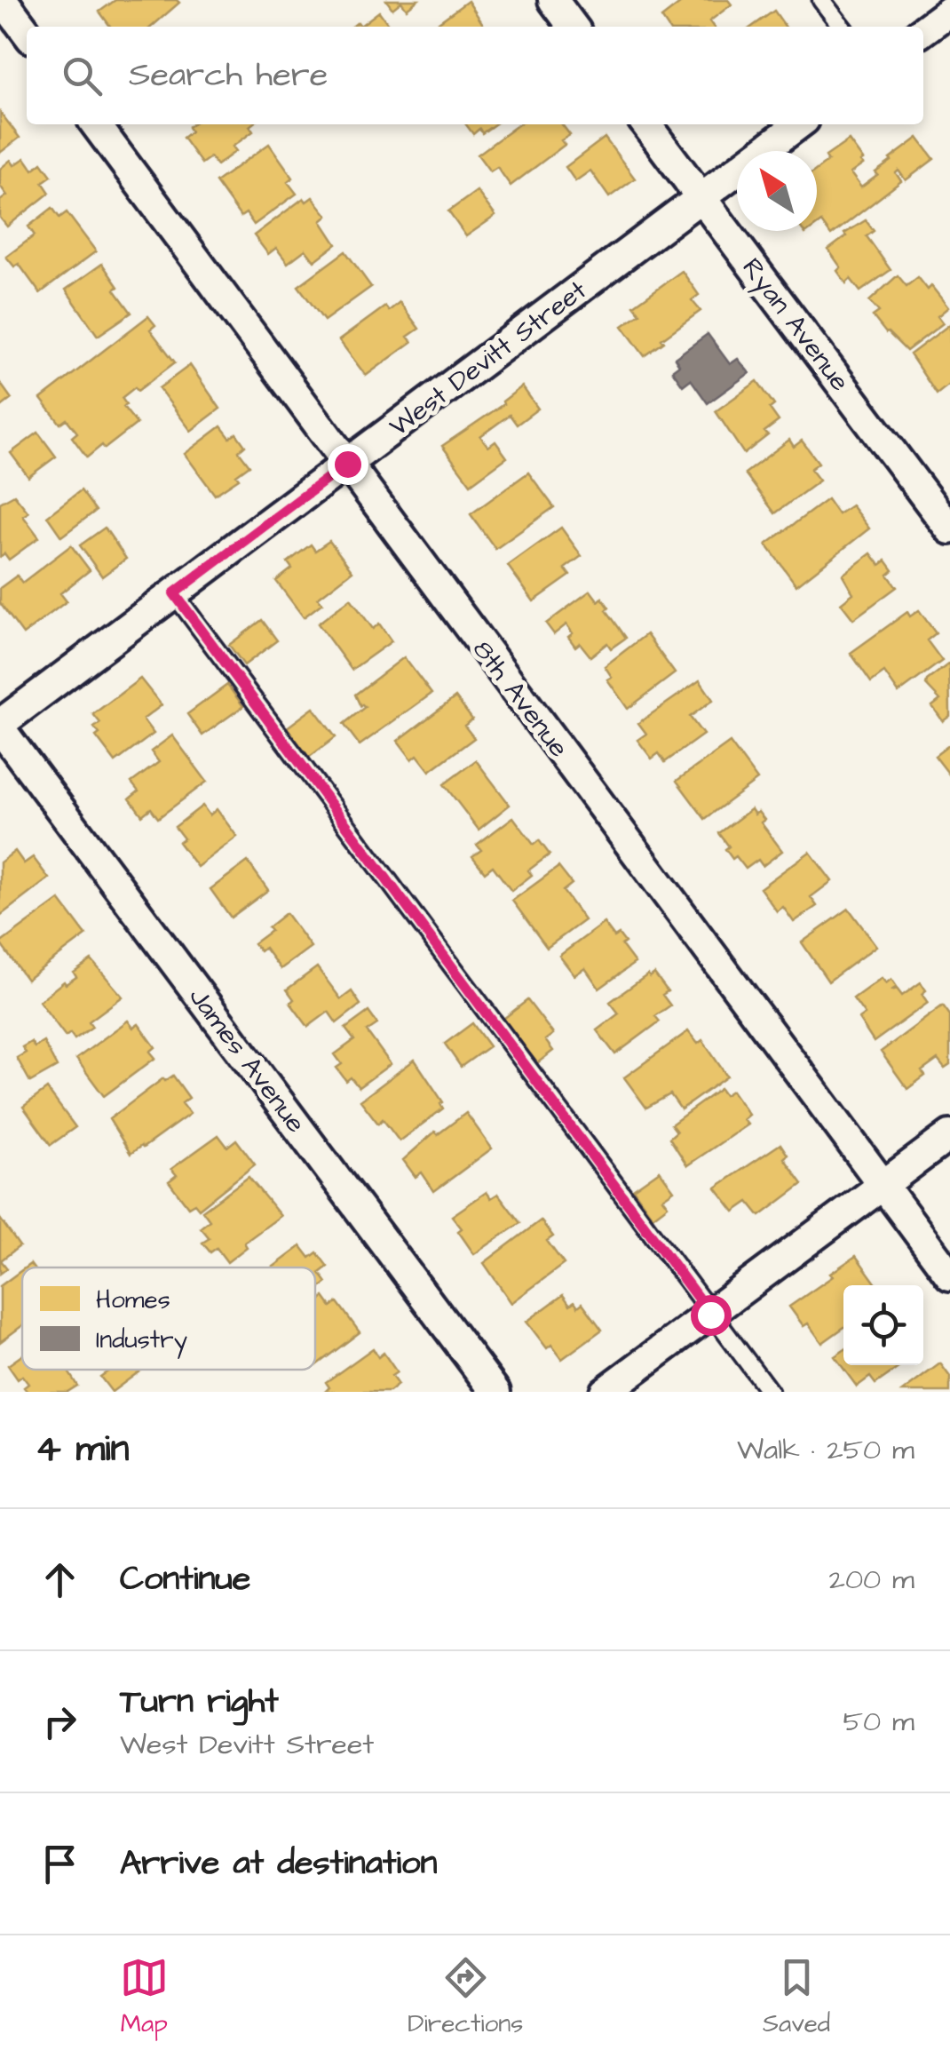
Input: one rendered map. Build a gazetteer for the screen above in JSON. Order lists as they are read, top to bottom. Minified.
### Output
{"streets":{"street":["Ryan Avenue","West Devitt Street","8th Avenue","James Avenue"]},"crossings":[["Ryan Avenue","West Devitt Street"],["West Devitt Street","8th Avenue"],["West Devitt Street","James Avenue"]],"legend":["Homes","Industry"],"north":"top left","page":{"search":"Search here","heading":["4 min","Walk · 250 m"],"list":[["Continue","200 m"],["Turn right","West Devitt Street","50 m"],"Arrive at destination"],"nav":["Map","Directions","Saved"]}}
